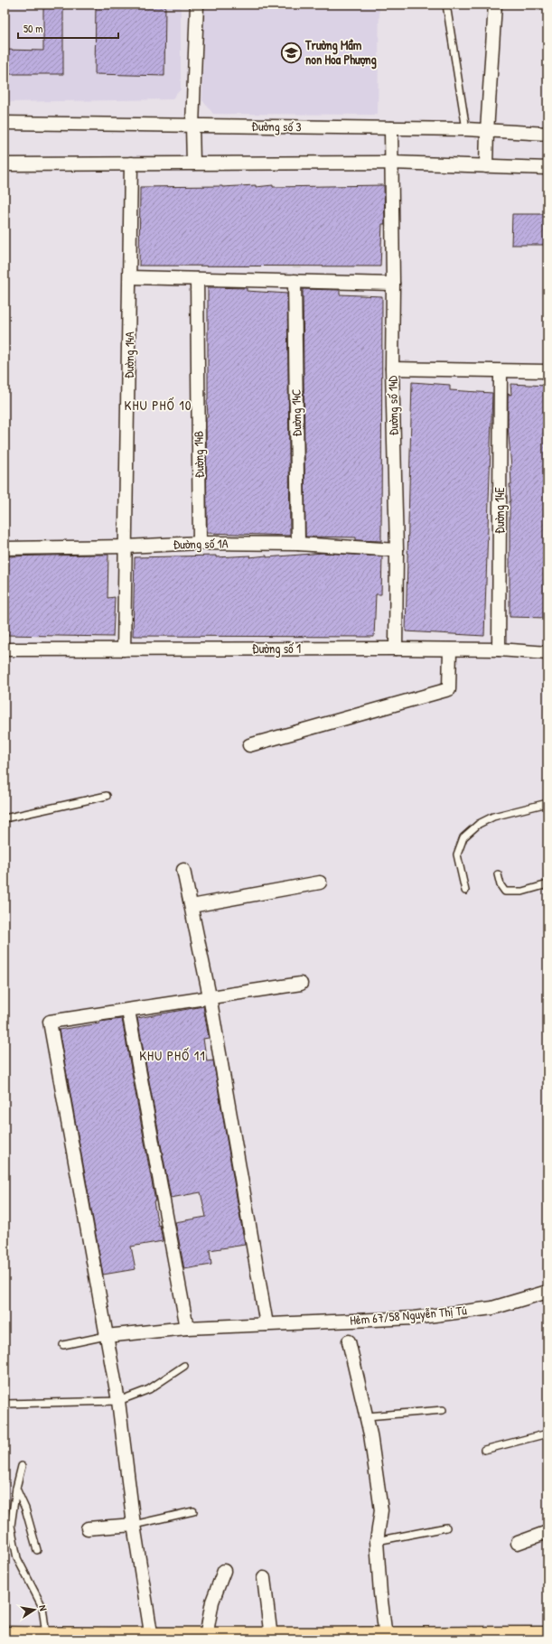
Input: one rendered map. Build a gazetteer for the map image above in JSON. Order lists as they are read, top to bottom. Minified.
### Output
{"streets":{"street":["Đường số 3","Đường 14A","Đường số 14D","Đường 14C","Đường 14B","Đường 14E","Đường số 1A","Đường số 1","Hẻm 67/58 Nguyễn Thị Tú"]},"crossings":[["Đường số 3","Đường số 14D"],["Đường 14A","Đường số 1A"],["Đường 14A","Đường số 1"],["Đường số 14D","Đường số 1A"],["Đường số 14D","Đường số 1"],["Đường 14C","Đường số 1A"],["Đường 14B","Đường số 1A"],["Đường 14E","Đường số 1"]],"districts":["KHU PHỐ 10","KHU PHỐ 11"],"places":{"school or university":["Trường Mầm non Hoa Phượng"]},"scale_bar":"50 m","north":"right"}
